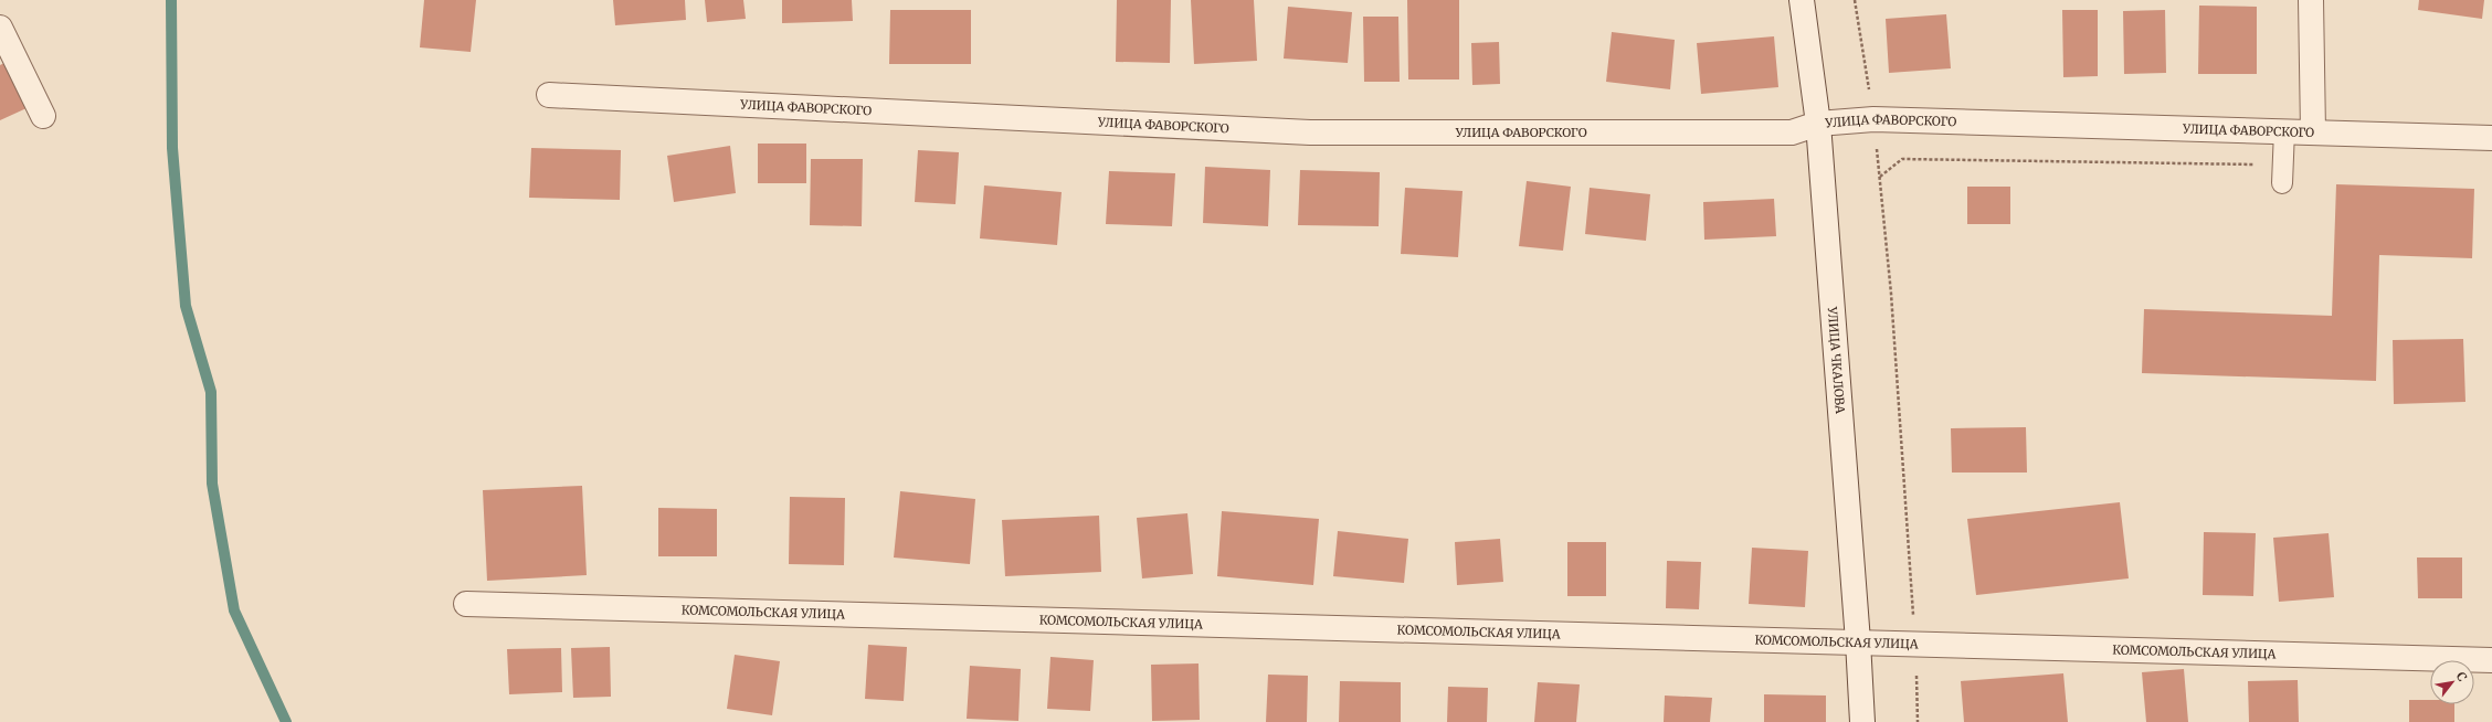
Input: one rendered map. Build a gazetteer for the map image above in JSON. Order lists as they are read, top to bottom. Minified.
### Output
{"streets":{"street":["УЛИЦА ФАВОРСКОГО","УЛИЦА ЧКАЛОВА","КОМСОМОЛЬСКАЯ УЛИЦА"]},"crossings":[["УЛИЦА ФАВОРСКОГО","УЛИЦА ЧКАЛОВА"],["УЛИЦА ЧКАЛОВА","КОМСОМОЛЬСКАЯ УЛИЦА"]],"north":"top right"}
